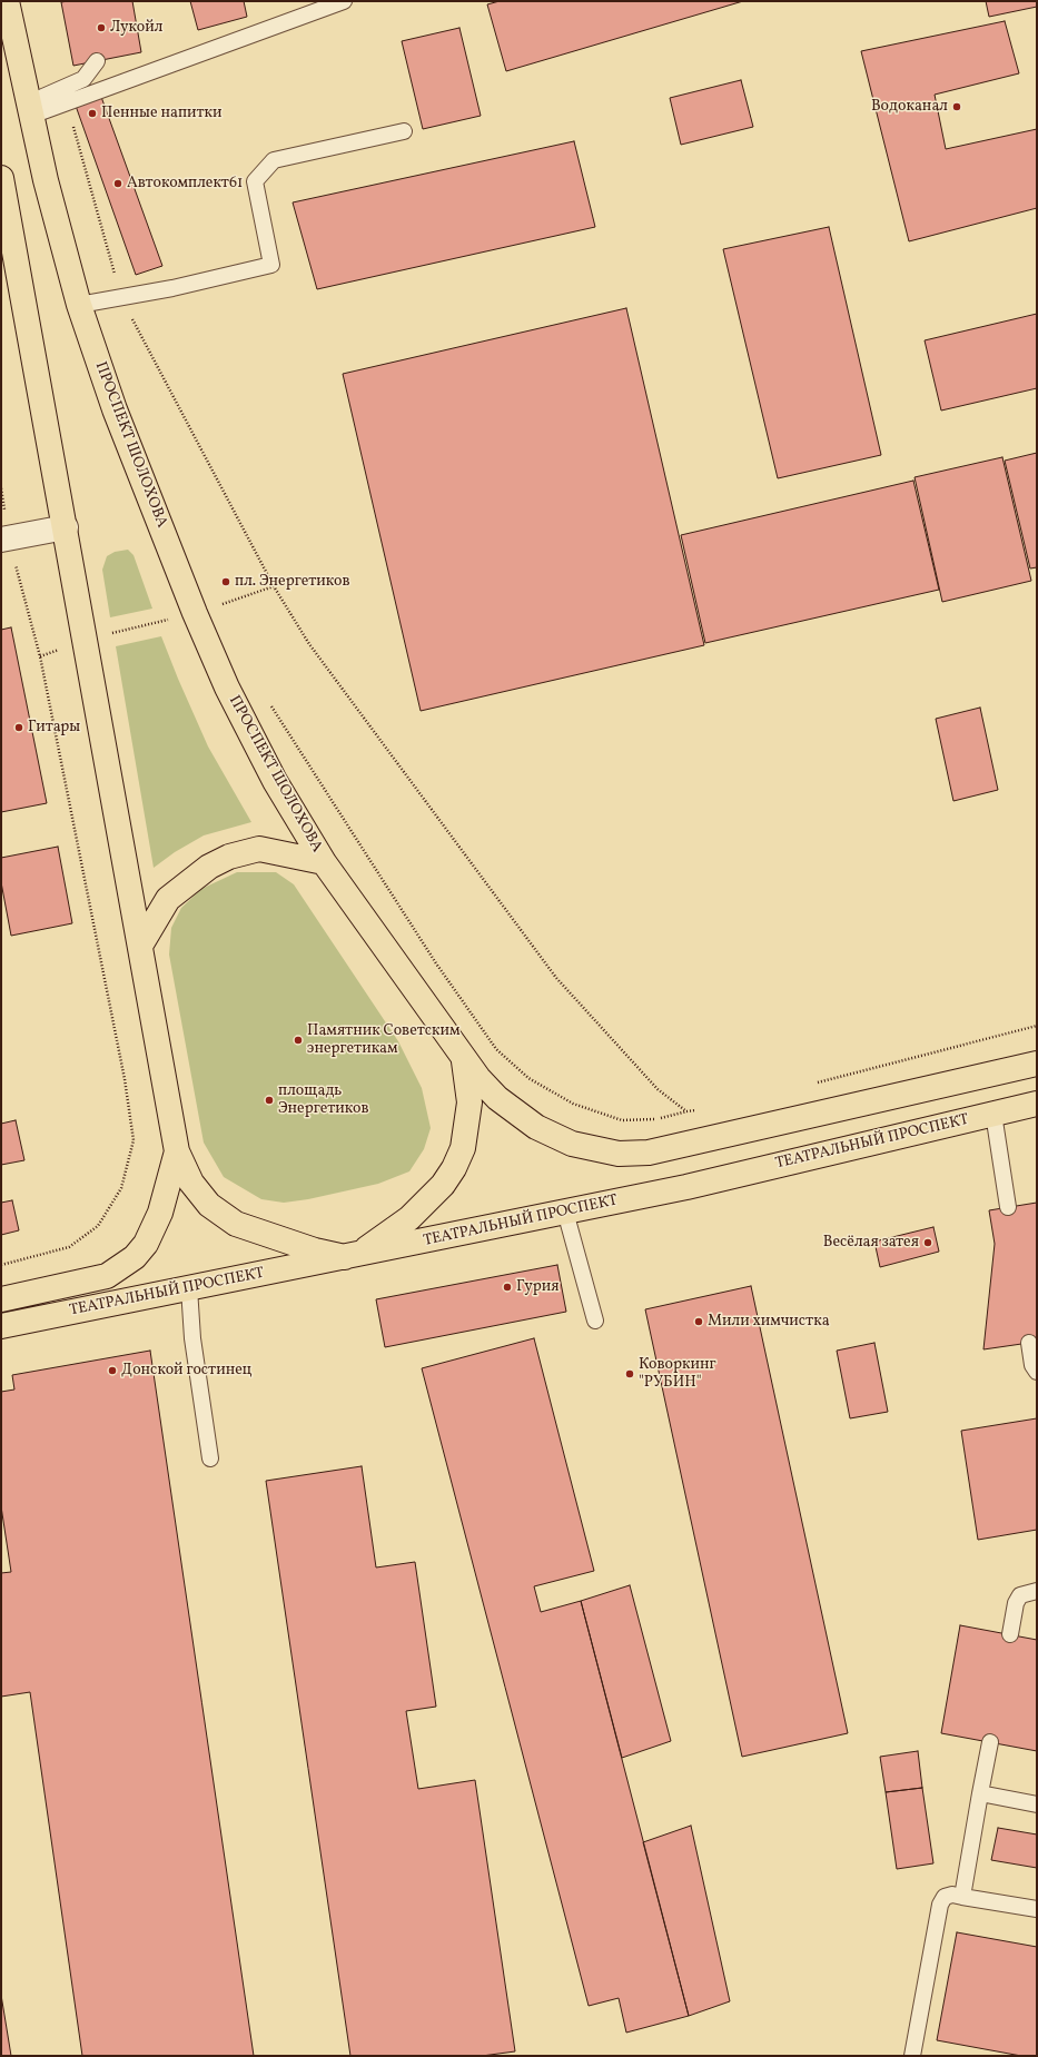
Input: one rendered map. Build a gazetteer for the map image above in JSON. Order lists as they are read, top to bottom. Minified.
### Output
{"streets":{"main road":["ПРОСПЕКТ ШОЛОХОВА","ТЕАТРАЛЬНЫЙ ПРОСПЕКТ"]},"places":["Лукойл","Водоканал","Пенные напитки","Автокомплект61","пл. Энергетиков","Гитары","Памятник Советским энергетикам","площадь Энергетиков","Весёлая затея","Гурия","Мили химчистка","Донской гостинец","Коворкинг \"РУБИН\""]}
